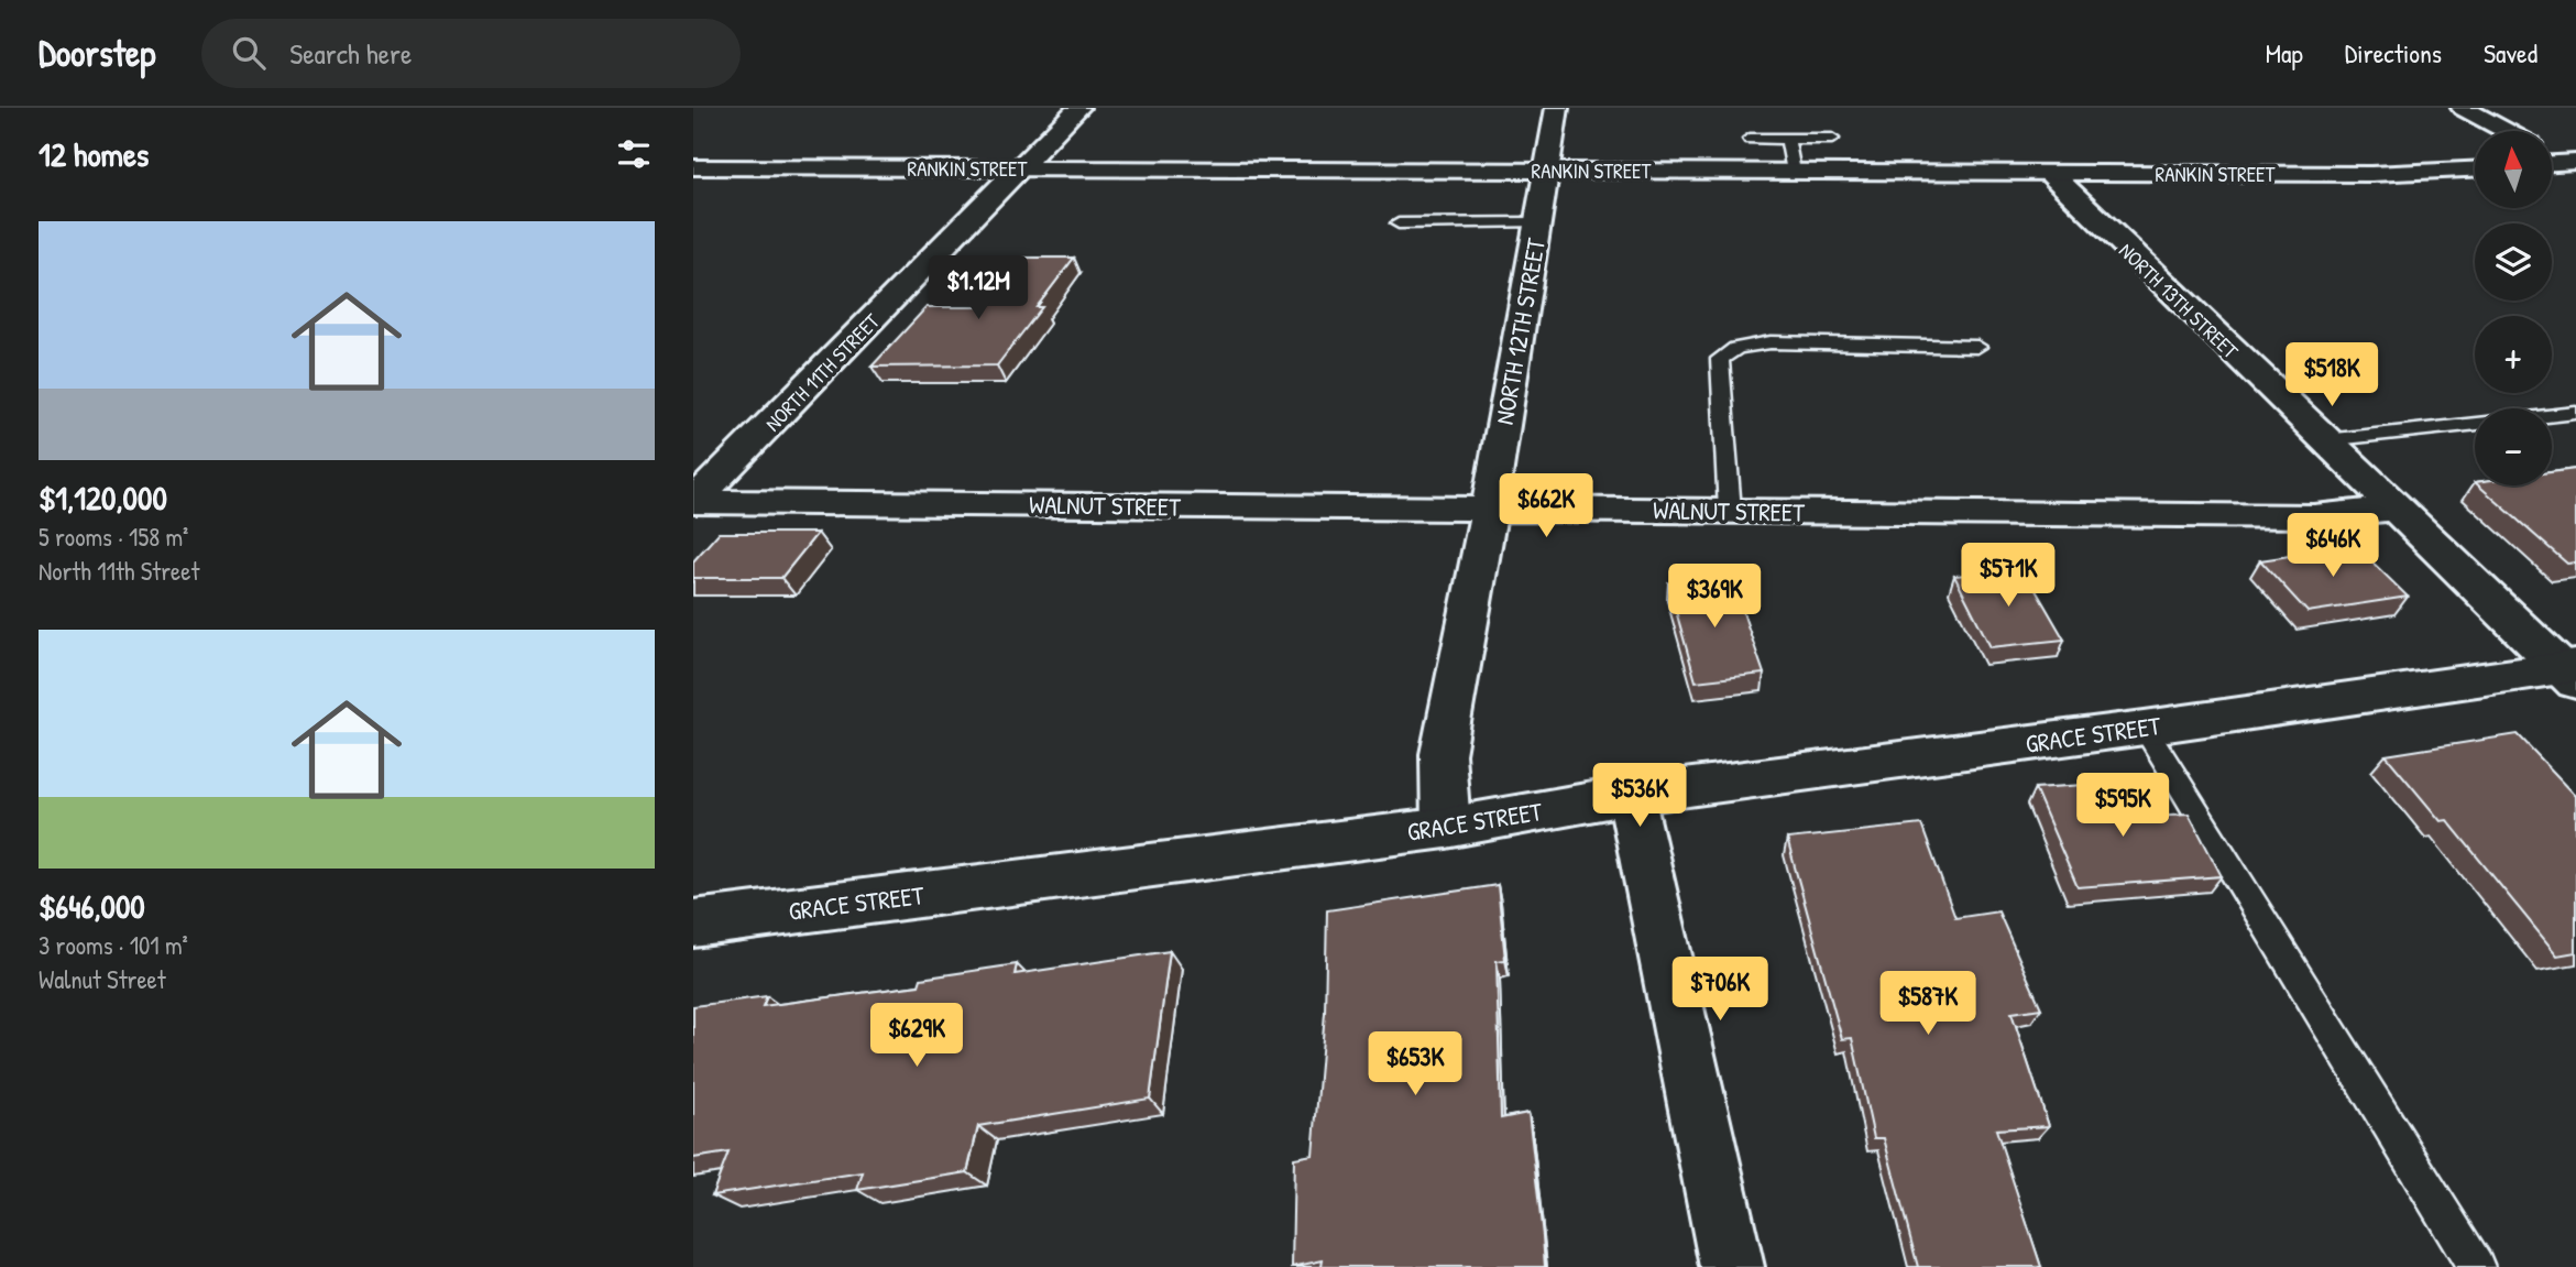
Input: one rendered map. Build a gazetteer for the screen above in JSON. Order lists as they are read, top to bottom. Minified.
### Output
{"streets":{"street":["RANKIN STREET","NORTH 13TH STREET","NORTH 12TH STREET","NORTH 11TH STREET","WALNUT STREET","GRACE STREET"]},"crossings":[["RANKIN STREET","NORTH 13TH STREET"],["RANKIN STREET","NORTH 12TH STREET"],["RANKIN STREET","NORTH 11TH STREET"],["NORTH 13TH STREET","WALNUT STREET"],["NORTH 13TH STREET","GRACE STREET"],["NORTH 12TH STREET","WALNUT STREET"],["NORTH 12TH STREET","GRACE STREET"],["NORTH 11TH STREET","WALNUT STREET"]],"north":"top","page":{"header":"Doorstep","search":"Search here","nav":["Map","Directions","Saved"],"heading":"12 homes","map_buttons":["+","−"],"list":[{"name":"$1,120,000","note":"5 rooms · 158 m² · North 11th Street"},{"name":"$646,000","note":"3 rooms · 101 m² · Walnut Street"}],"price":["$1.12M","$518K","$662K","$646K","$571K","$369K","$536K","$595K","$706K","$587K","$629K","$653K"]}}
